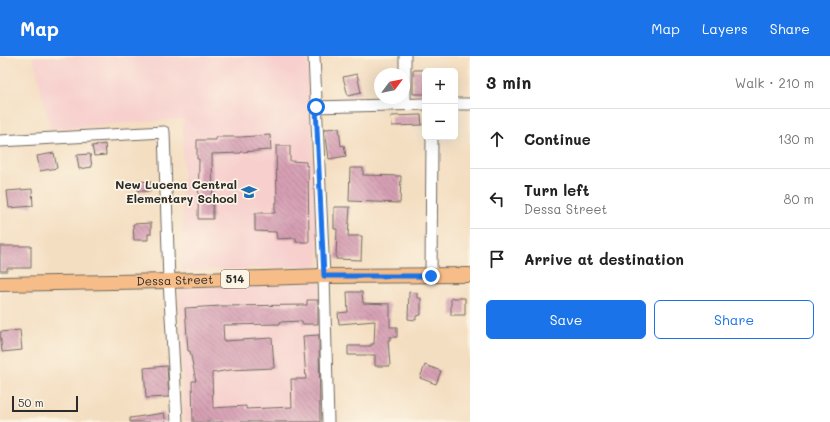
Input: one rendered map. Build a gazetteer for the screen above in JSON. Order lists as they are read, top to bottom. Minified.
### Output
{"streets":{"main road":["514","Dessa Street"]},"places":{"school or university":["New Lucena Central Elementary School"]},"scale_bar":"50 m","north":"top right","page":{"header":"Map","nav":["Map","Layers","Share"],"heading":["3 min","Walk · 210 m"],"map_buttons":["+","−"],"list":[["Continue","130 m"],["Turn left","Dessa Street","80 m"],"Arrive at destination"],"buttons":["Save","Share"],"scale":"50 m"}}
